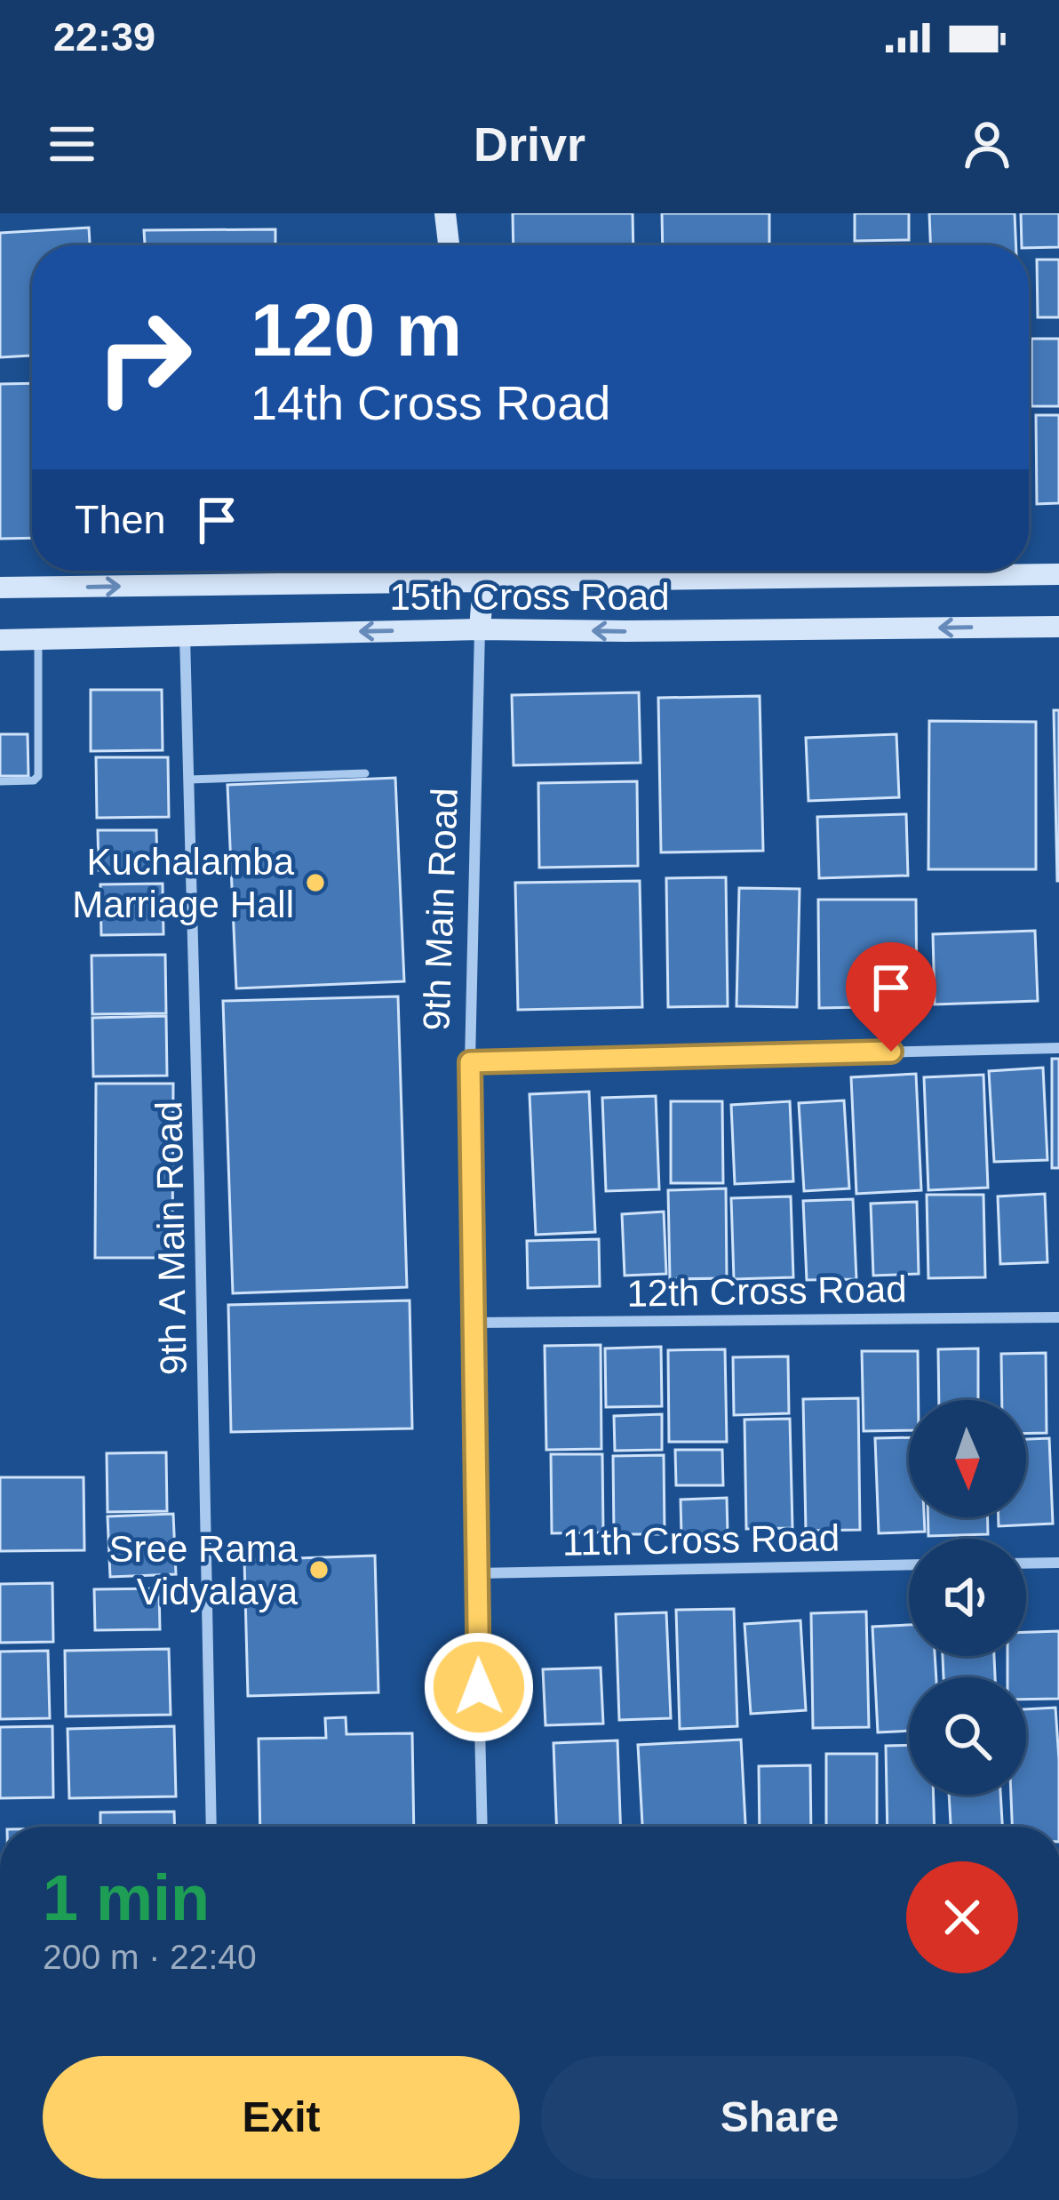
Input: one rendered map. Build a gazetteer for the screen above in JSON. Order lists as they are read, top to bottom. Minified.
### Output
{"streets":{"main road":["15th Cross Road","9th Main Road"],"street":["9th A Main Road","12th Cross Road","11th Cross Road"]},"crossings":[["15th Cross Road","9th Main Road"],["15th Cross Road","9th A Main Road"],["9th Main Road","12th Cross Road"],["9th Main Road","11th Cross Road"]],"places":["Kuchalamba Marriage Hall","Sree Rama Vidyalaya"],"north":"bottom","page":{"status":"22:39","header":"Drivr","turn":["120 m","14th Cross Road"],"then":"Then","heading":["1 min","200 m · 22:40"],"buttons":["Exit","Share"]}}
